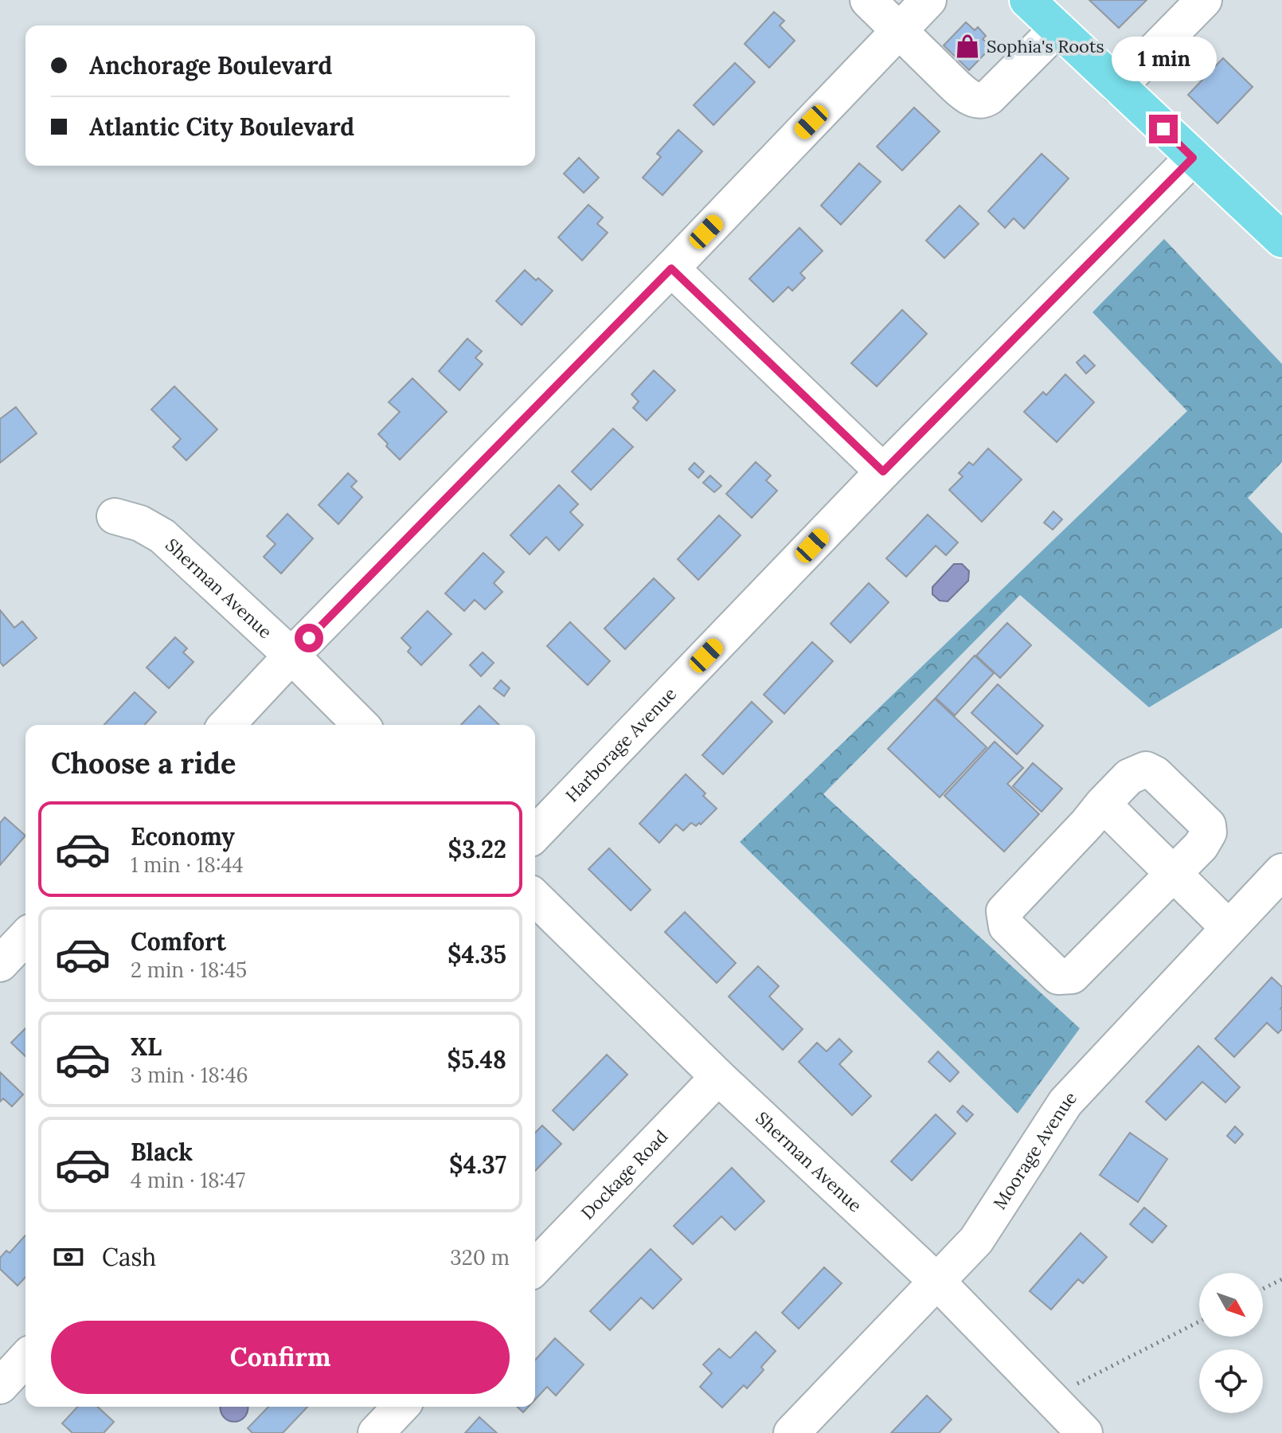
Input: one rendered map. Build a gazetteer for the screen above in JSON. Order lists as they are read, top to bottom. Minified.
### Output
{"streets":{"street":["Sherman Avenue","Harborage Avenue","Moorage Avenue","Dockage Road"]},"crossings":[["Sherman Avenue","Moorage Avenue"],["Sherman Avenue","Dockage Road"]],"places":{"shop":["Sophia's Roots"]},"north":"bottom right","page":{"banner":["Anchorage Boulevard","Atlantic City Boulevard"],"bubble":"1 min","heading":"Choose a ride","list":[{"name":"Economy","note":"1 min · 18:44","value":"$3.22"},{"name":"Comfort","note":"2 min · 18:45","value":"$4.35"},{"name":"XL","note":"3 min · 18:46","value":"$5.48"},{"name":"Black","note":"4 min · 18:47","value":"$4.37"}],"pay":["Cash","320 m"],"buttons":"Confirm"}}
